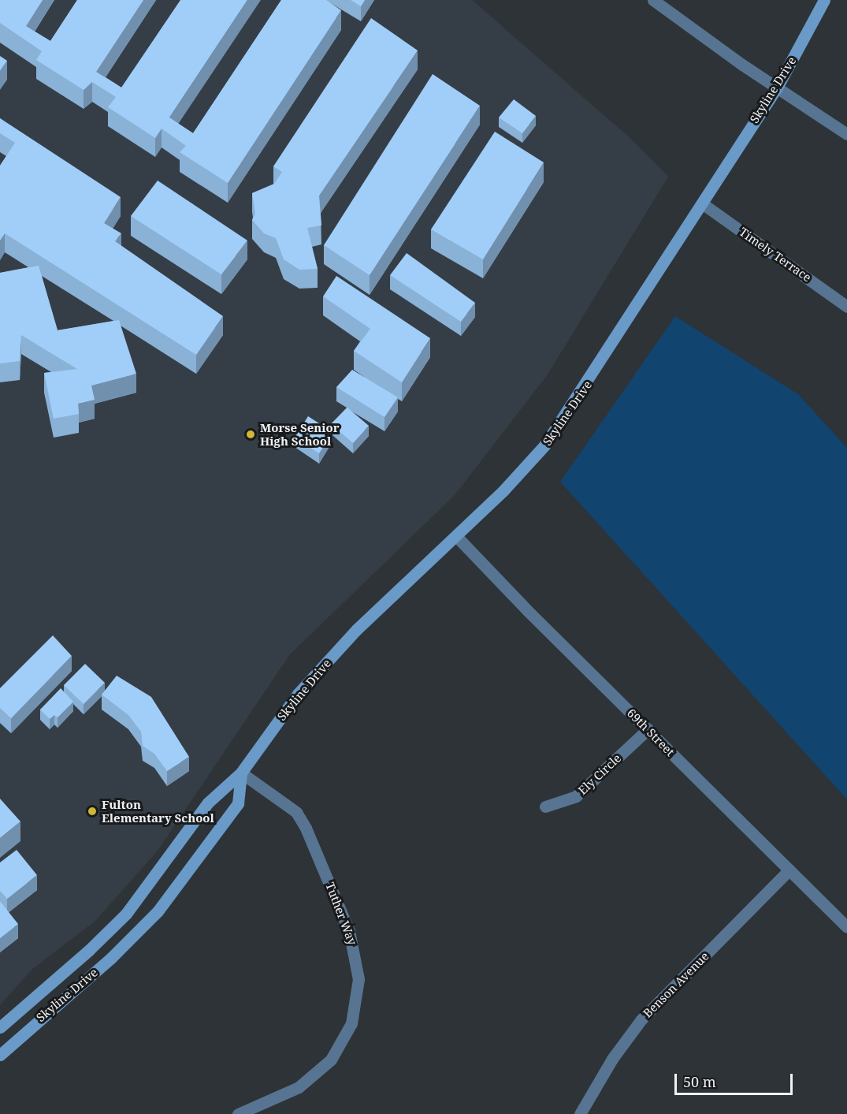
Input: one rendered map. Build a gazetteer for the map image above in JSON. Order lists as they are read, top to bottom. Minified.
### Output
{"streets":{"main road":["Skyline Drive"],"street":["Timely Terrace","69th Street","Ely Circle","Tuther Way","Benson Avenue"]},"crossings":[["Skyline Drive","Timely Terrace"],["Skyline Drive","69th Street"],["Skyline Drive","Tuther Way"],["69th Street","Ely Circle"],["69th Street","Benson Avenue"]],"places":["Morse Senior High School","Fulton Elementary School"],"scale_bar":"50 m"}
